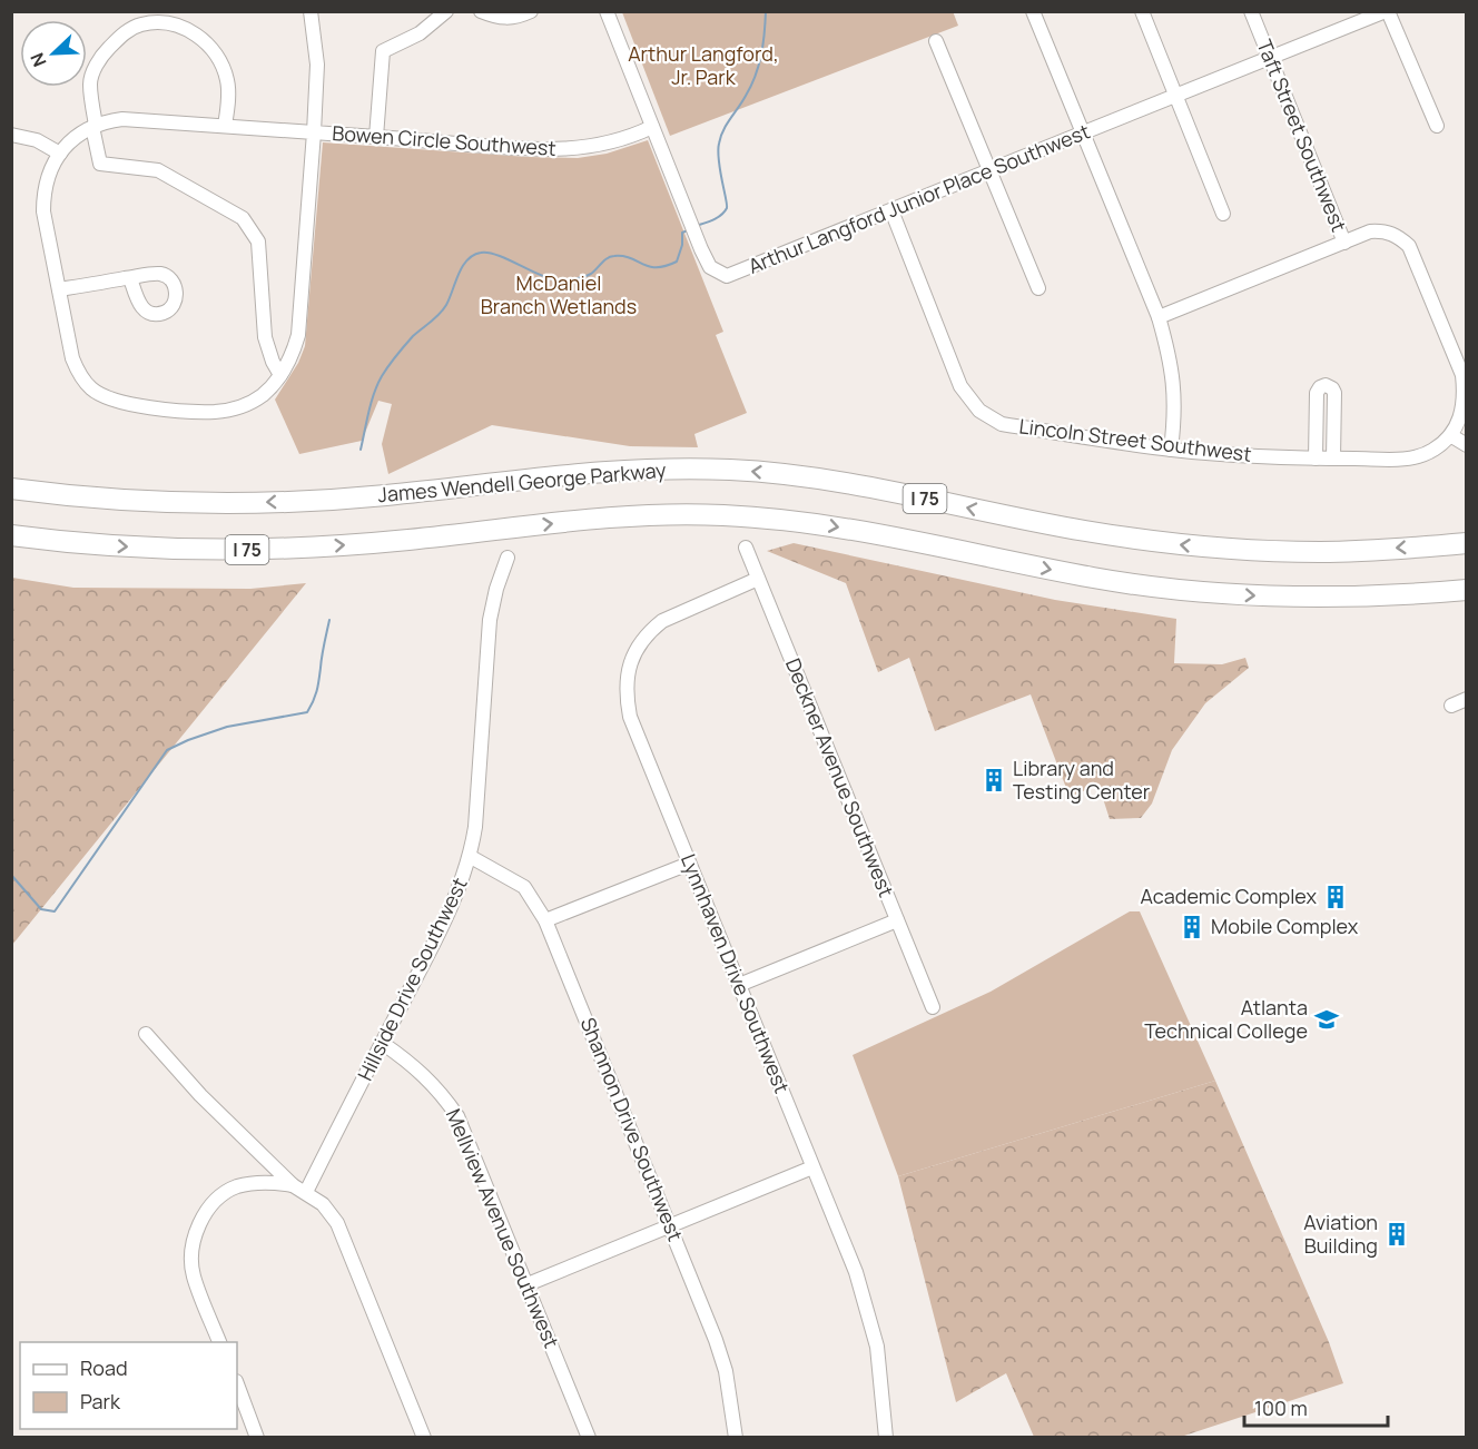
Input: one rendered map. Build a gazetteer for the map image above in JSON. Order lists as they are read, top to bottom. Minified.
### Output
{"streets":{"highway":["James Wendell George Parkway","I 75"],"street":["Taft Street Southwest","Bowen Circle Southwest","Arthur Langford Junior Place Southwest","Lincoln Street Southwest","Deckner Avenue Southwest","Lynnhaven Drive Southwest","Hillside Drive Southwest","Shannon Drive Southwest","Mellview Avenue Southwest"]},"crossings":[["Taft Street Southwest","Arthur Langford Junior Place Southwest"],["Taft Street Southwest","Lincoln Street Southwest"],["Bowen Circle Southwest","Arthur Langford Junior Place Southwest"],["Arthur Langford Junior Place Southwest","Lincoln Street Southwest"],["Deckner Avenue Southwest","Lynnhaven Drive Southwest"],["Hillside Drive Southwest","Shannon Drive Southwest"],["Hillside Drive Southwest","Mellview Avenue Southwest"]],"parks":["Arthur Langford, Jr. Park","McDaniel Branch Wetlands"],"places":{"building":["Library and Testing Center","Academic Complex","Mobile Complex","Aviation Building"],"school or university":["Atlanta Technical College"]},"legend":["Road","Park"],"scale_bar":"100 m","north":"bottom left"}
